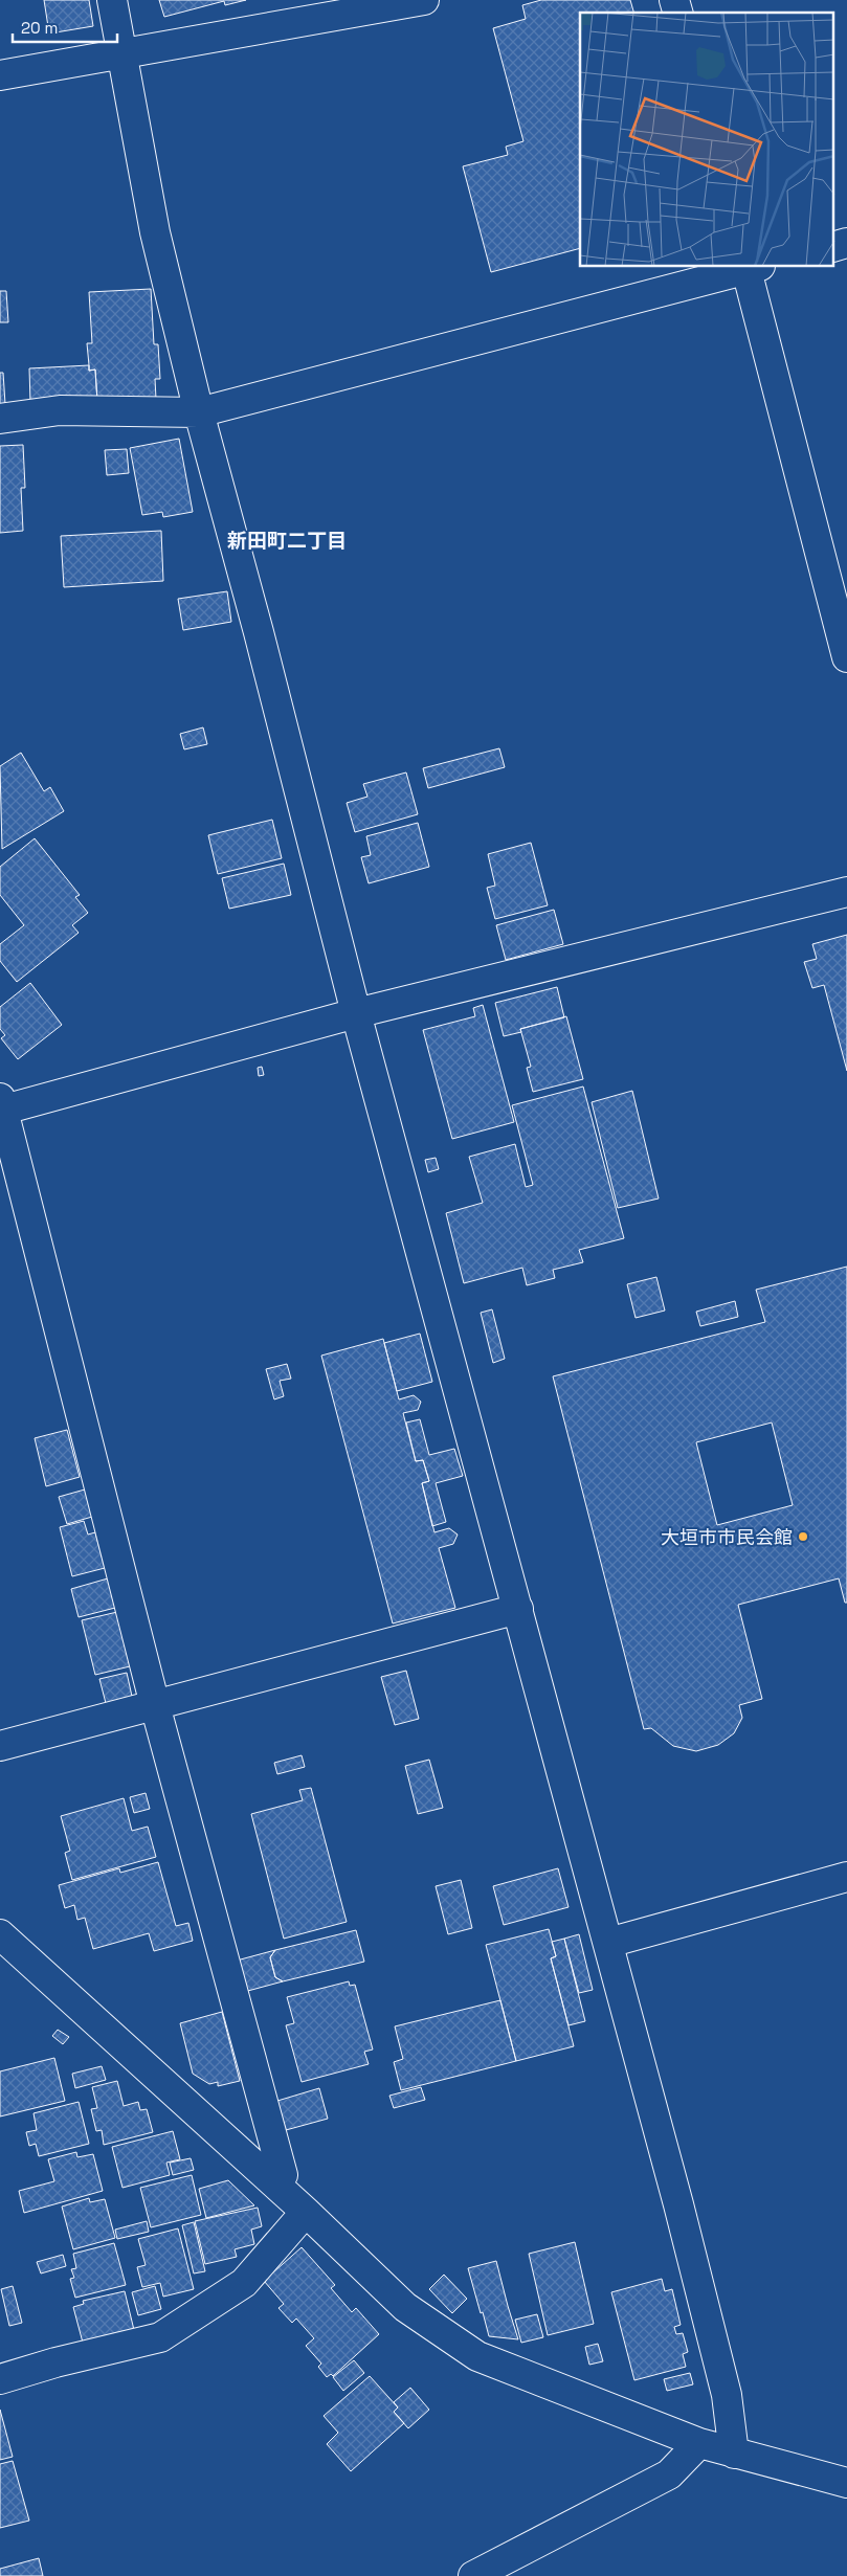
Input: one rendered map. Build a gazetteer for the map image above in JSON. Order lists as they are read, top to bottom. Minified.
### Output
{"districts":["新田町二丁目"],"places":["大垣市市民会館"],"scale_bar":"20 m"}
